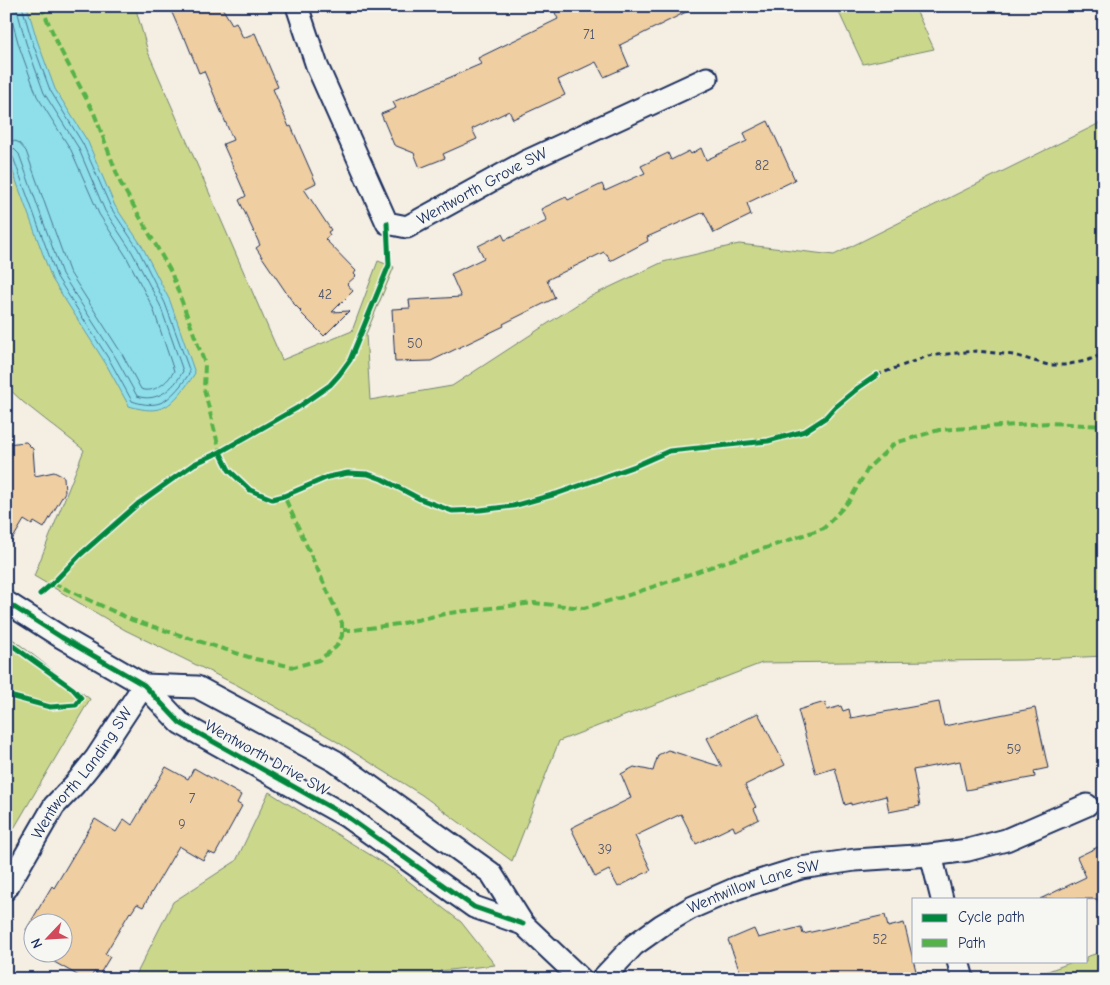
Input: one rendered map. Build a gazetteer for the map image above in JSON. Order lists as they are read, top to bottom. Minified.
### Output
{"streets":{"street":["Wentworth Grove SW","Wentworth Drive SW","Wentworth Landing SW","Wentwillow Lane SW"]},"crossings":[["Wentworth Drive SW","Wentworth Landing SW"]],"house_numbers":["71","82","42","50","59","7","9","39","52"],"legend":["Cycle path","Path"],"north":"bottom left"}
